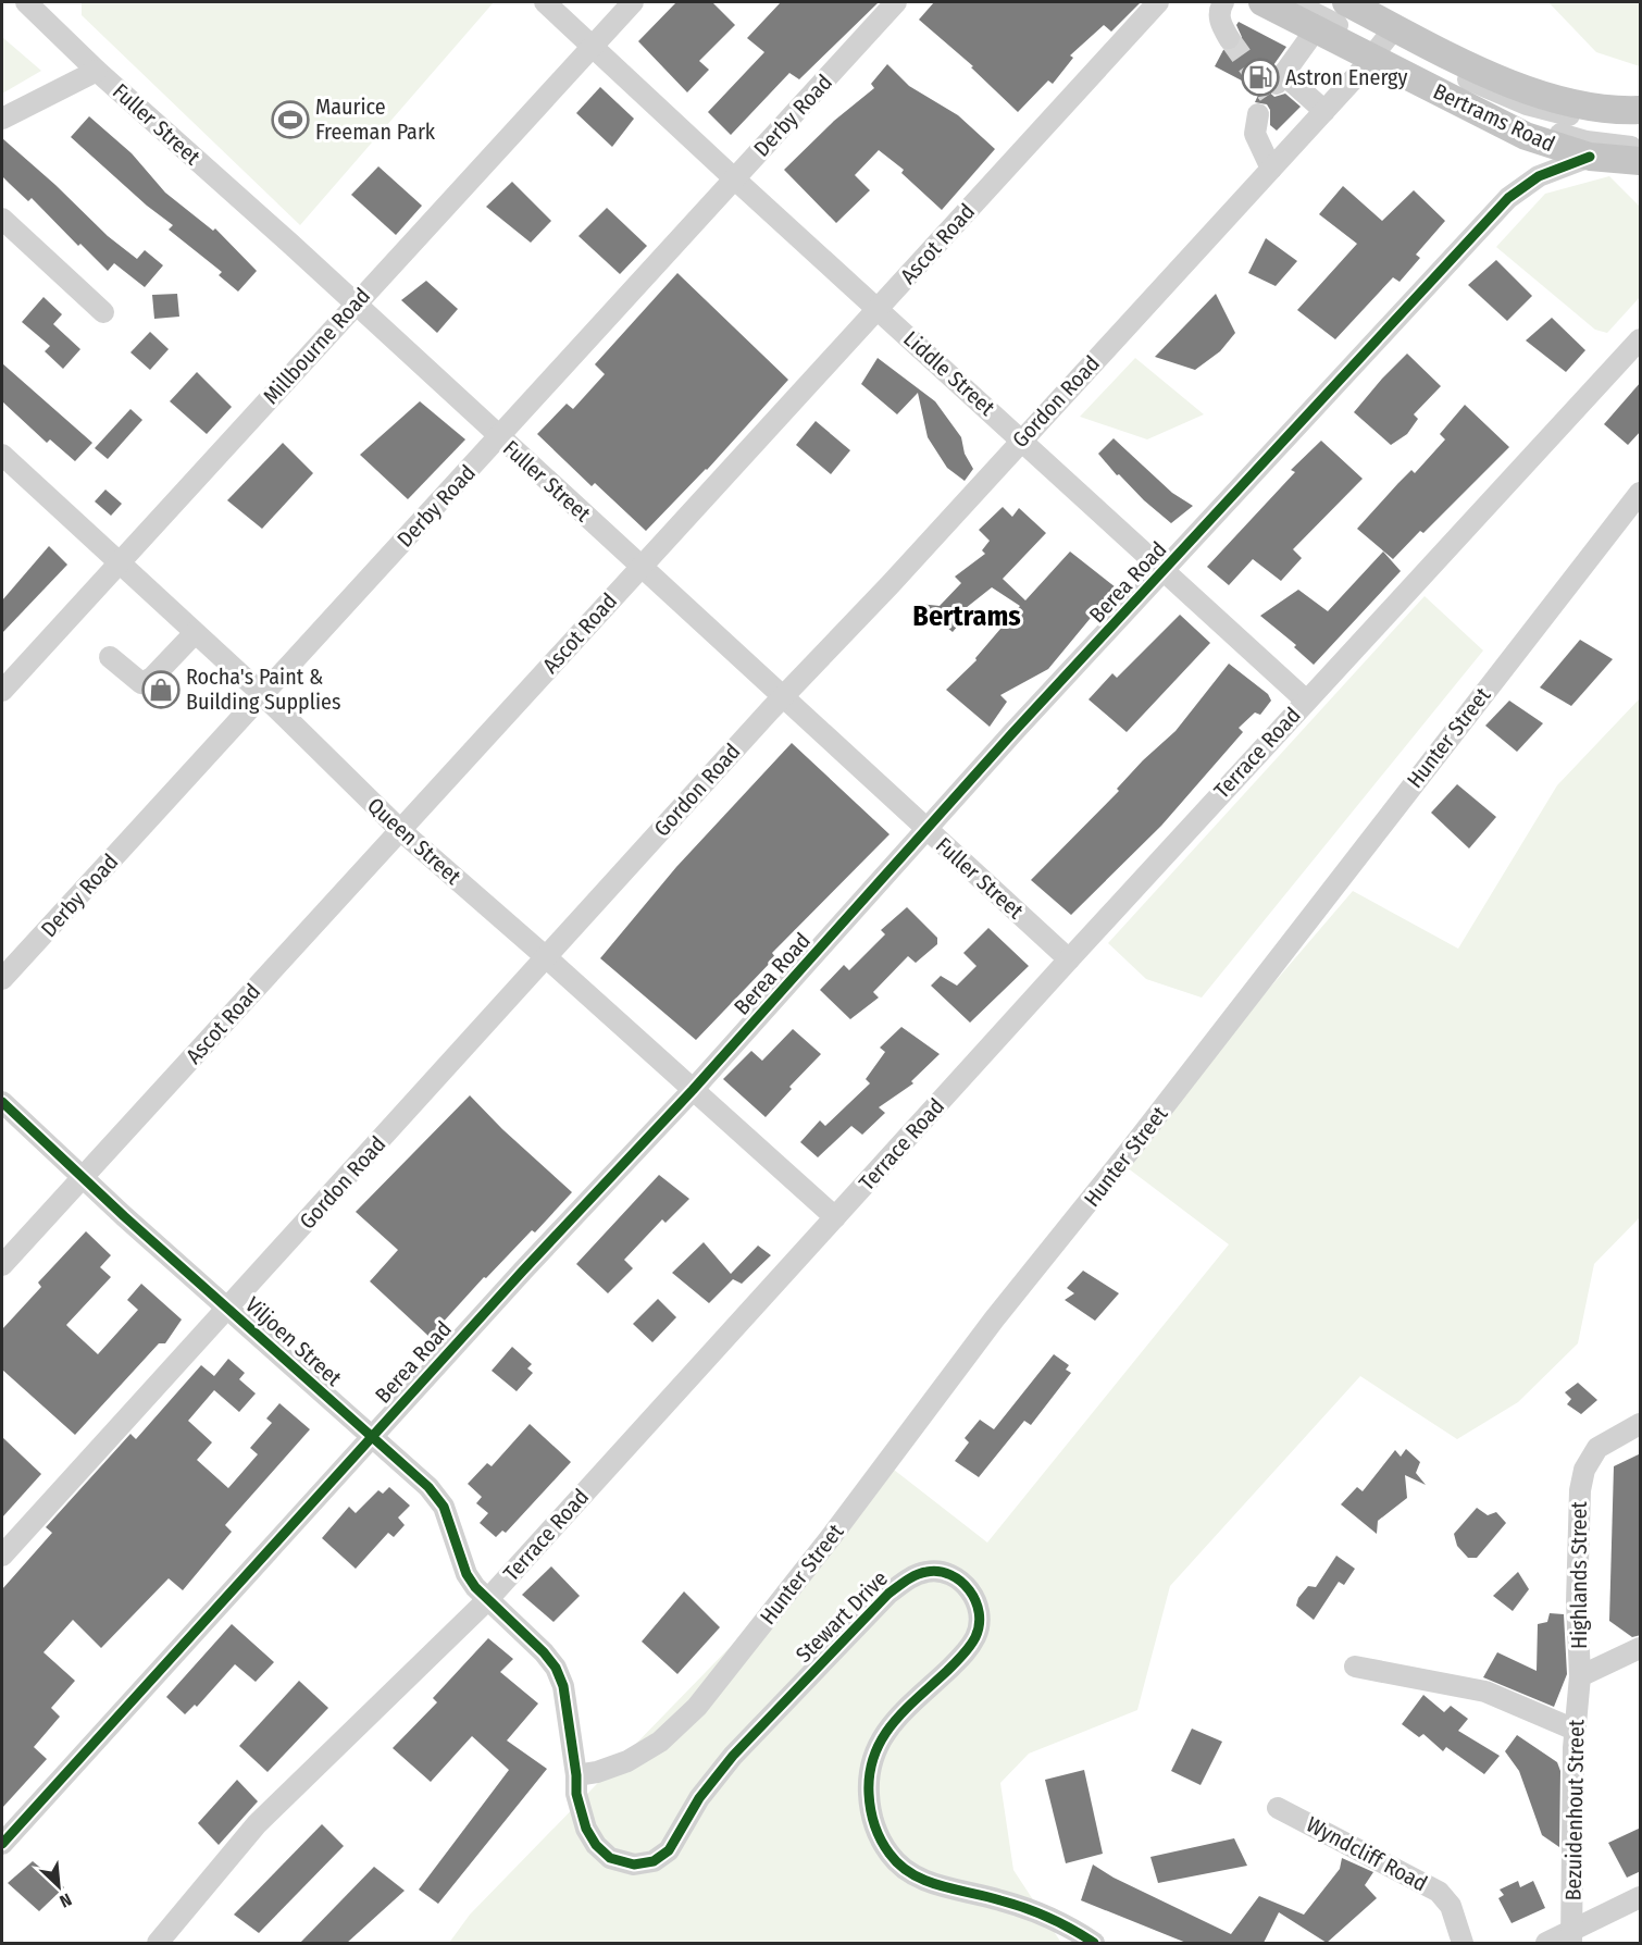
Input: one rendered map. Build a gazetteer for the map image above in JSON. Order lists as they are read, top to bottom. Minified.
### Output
{"streets":{"main road":["Bertrams Road"],"street":["Derby Road","Fuller Street","Ascot Road","Millbourne Road","Liddle Street","Gordon Road","Berea Road","Hunter Street","Terrace Road","Queen Street","Viljoen Street","Highlands Street","Stewart Drive","Bezuidenhout Street","Wyndcliff Road"]},"crossings":[["Derby Road","Fuller Street"],["Derby Road","Liddle Street"],["Derby Road","Queen Street"],["Bertrams Road","Gordon Road"],["Bertrams Road","Berea Road"],["Fuller Street","Ascot Road"],["Fuller Street","Millbourne Road"],["Fuller Street","Gordon Road"],["Fuller Street","Berea Road"],["Fuller Street","Terrace Road"],["Ascot Road","Liddle Street"],["Ascot Road","Queen Street"],["Ascot Road","Viljoen Street"],["Millbourne Road","Liddle Street"],["Millbourne Road","Queen Street"],["Liddle Street","Gordon Road"],["Liddle Street","Berea Road"],["Liddle Street","Terrace Road"],["Gordon Road","Queen Street"],["Gordon Road","Viljoen Street"],["Berea Road","Queen Street"],["Berea Road","Viljoen Street"],["Hunter Street","Viljoen Street"],["Hunter Street","Stewart Drive"],["Terrace Road","Queen Street"],["Terrace Road","Viljoen Street"],["Viljoen Street","Stewart Drive"],["Highlands Street","Bezuidenhout Street"]],"districts":["Bertrams"],"places":{"fuel station":["Astron Energy"],"sports":["Maurice Freeman Park"],"shop":["Rocha's Paint & Building Supplies"]},"north":"bottom right"}
